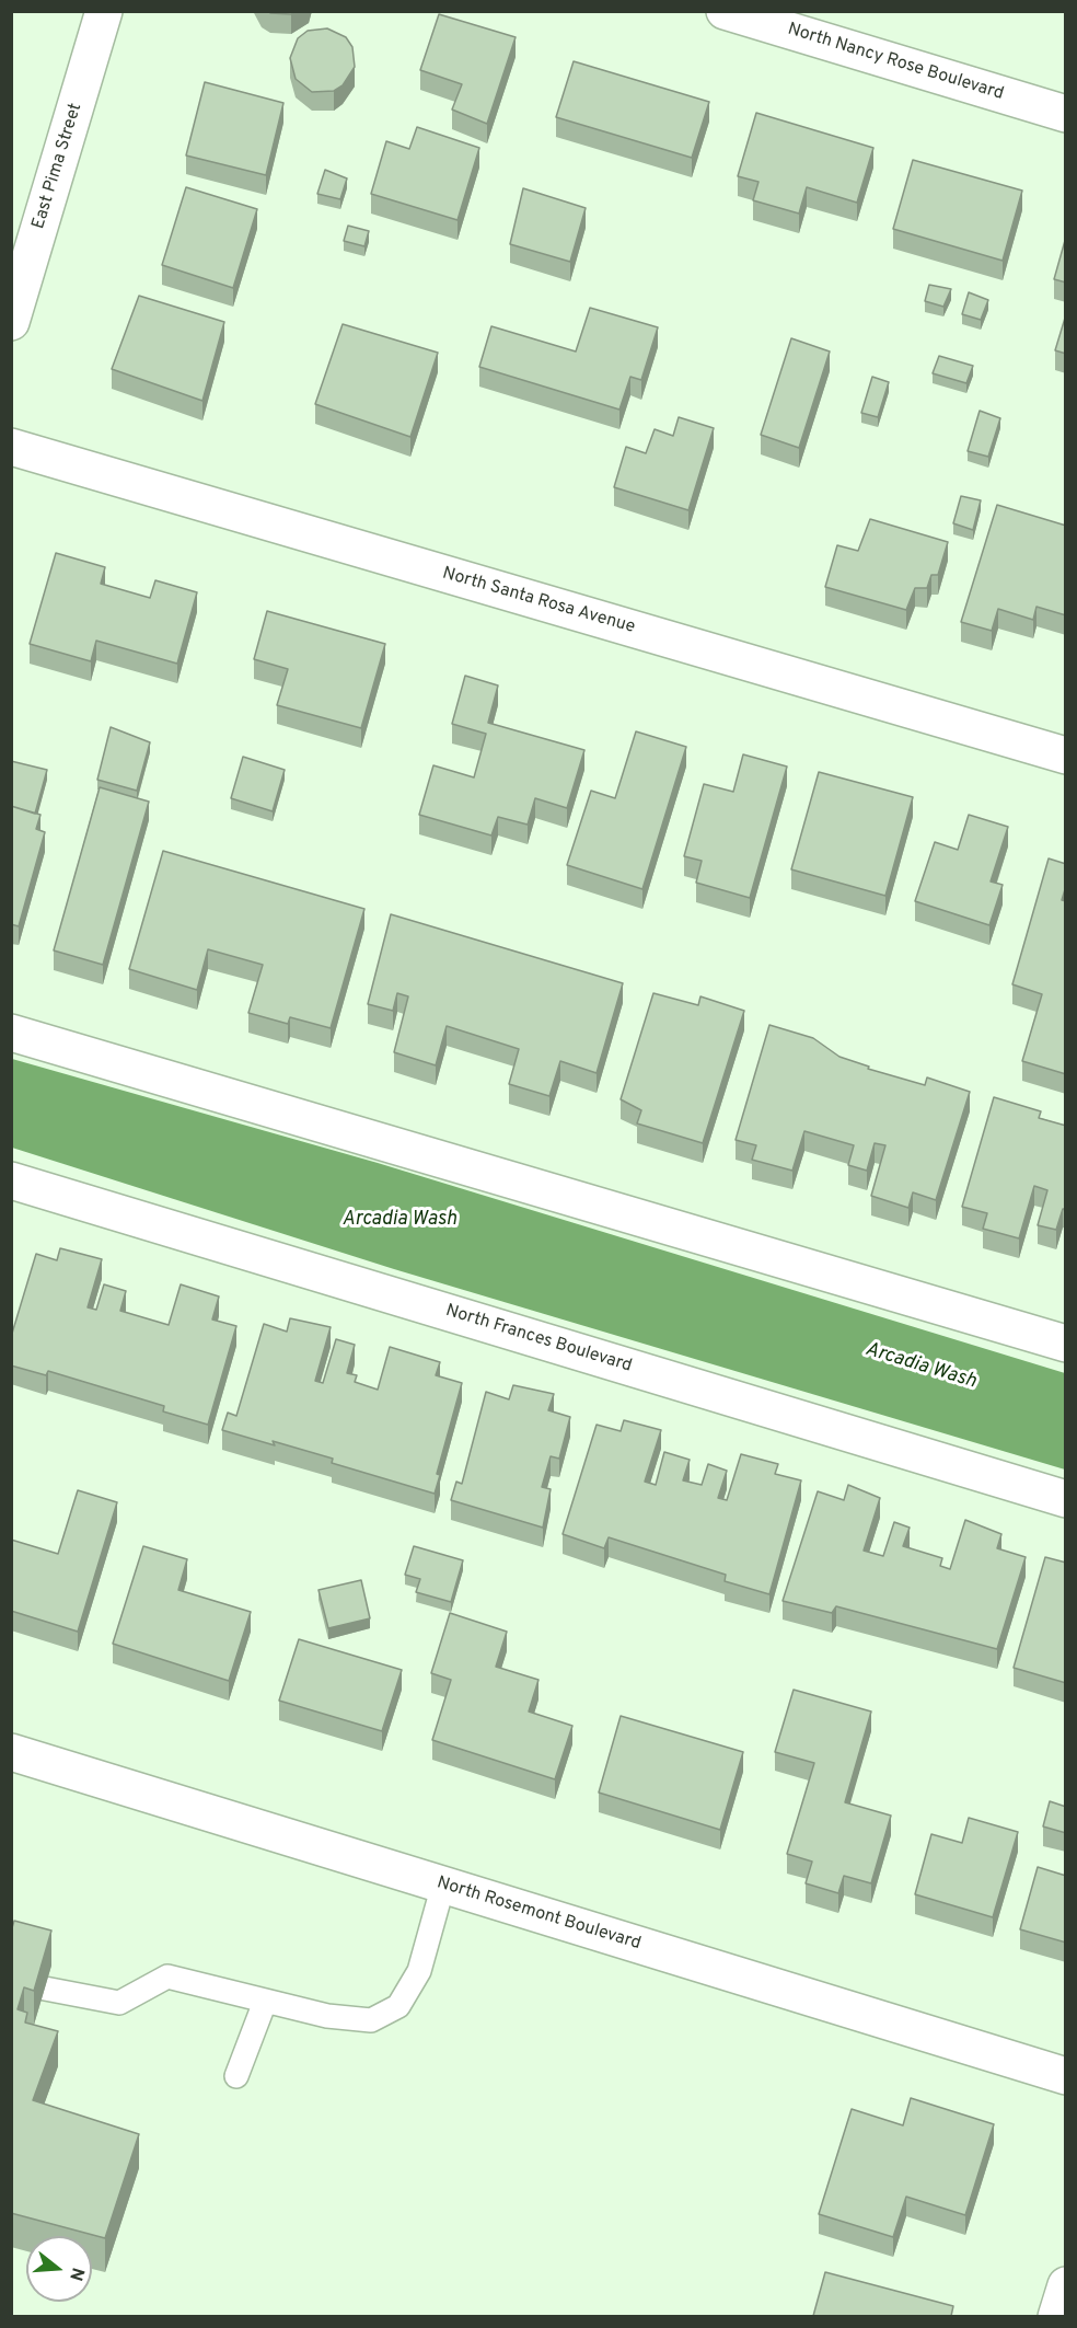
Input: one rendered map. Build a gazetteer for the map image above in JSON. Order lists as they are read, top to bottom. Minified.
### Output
{"streets":{"street":["North Nancy Rose Boulevard","East Pima Street","North Santa Rosa Avenue","North Frances Boulevard","North Rosemont Boulevard"]},"water":["Arcadia Wash"],"north":"right"}
